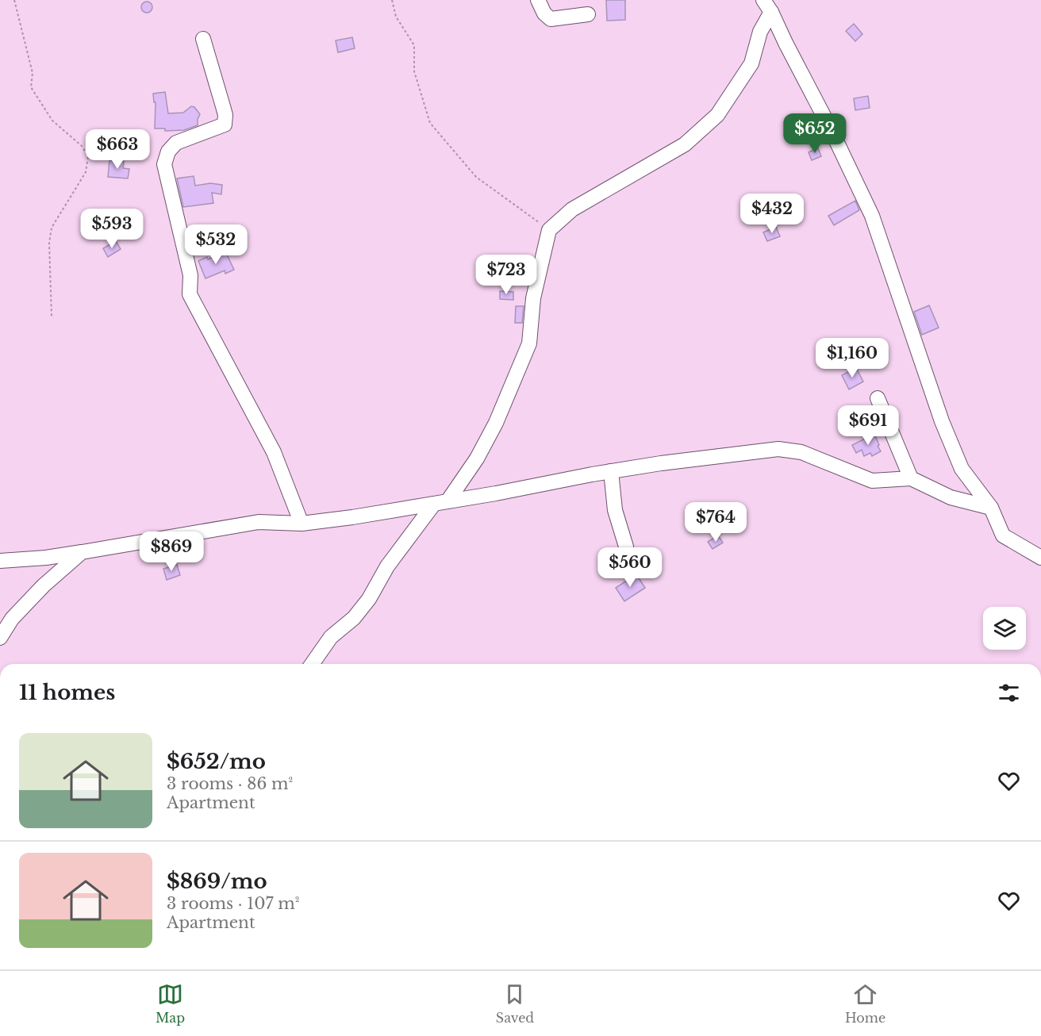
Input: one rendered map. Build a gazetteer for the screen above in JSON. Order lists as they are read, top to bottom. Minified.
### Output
{"page":{"price":["$652","$663","$432","$593","$532","$723","$1,160","$691","$764","$869","$560"],"heading":"11 homes","list":[{"name":"$652/mo","note":"3 rooms · 86 m² · Apartment"},{"name":"$869/mo","note":"3 rooms · 107 m² · Apartment"}],"tabs":["Map","Saved","Home"]}}
